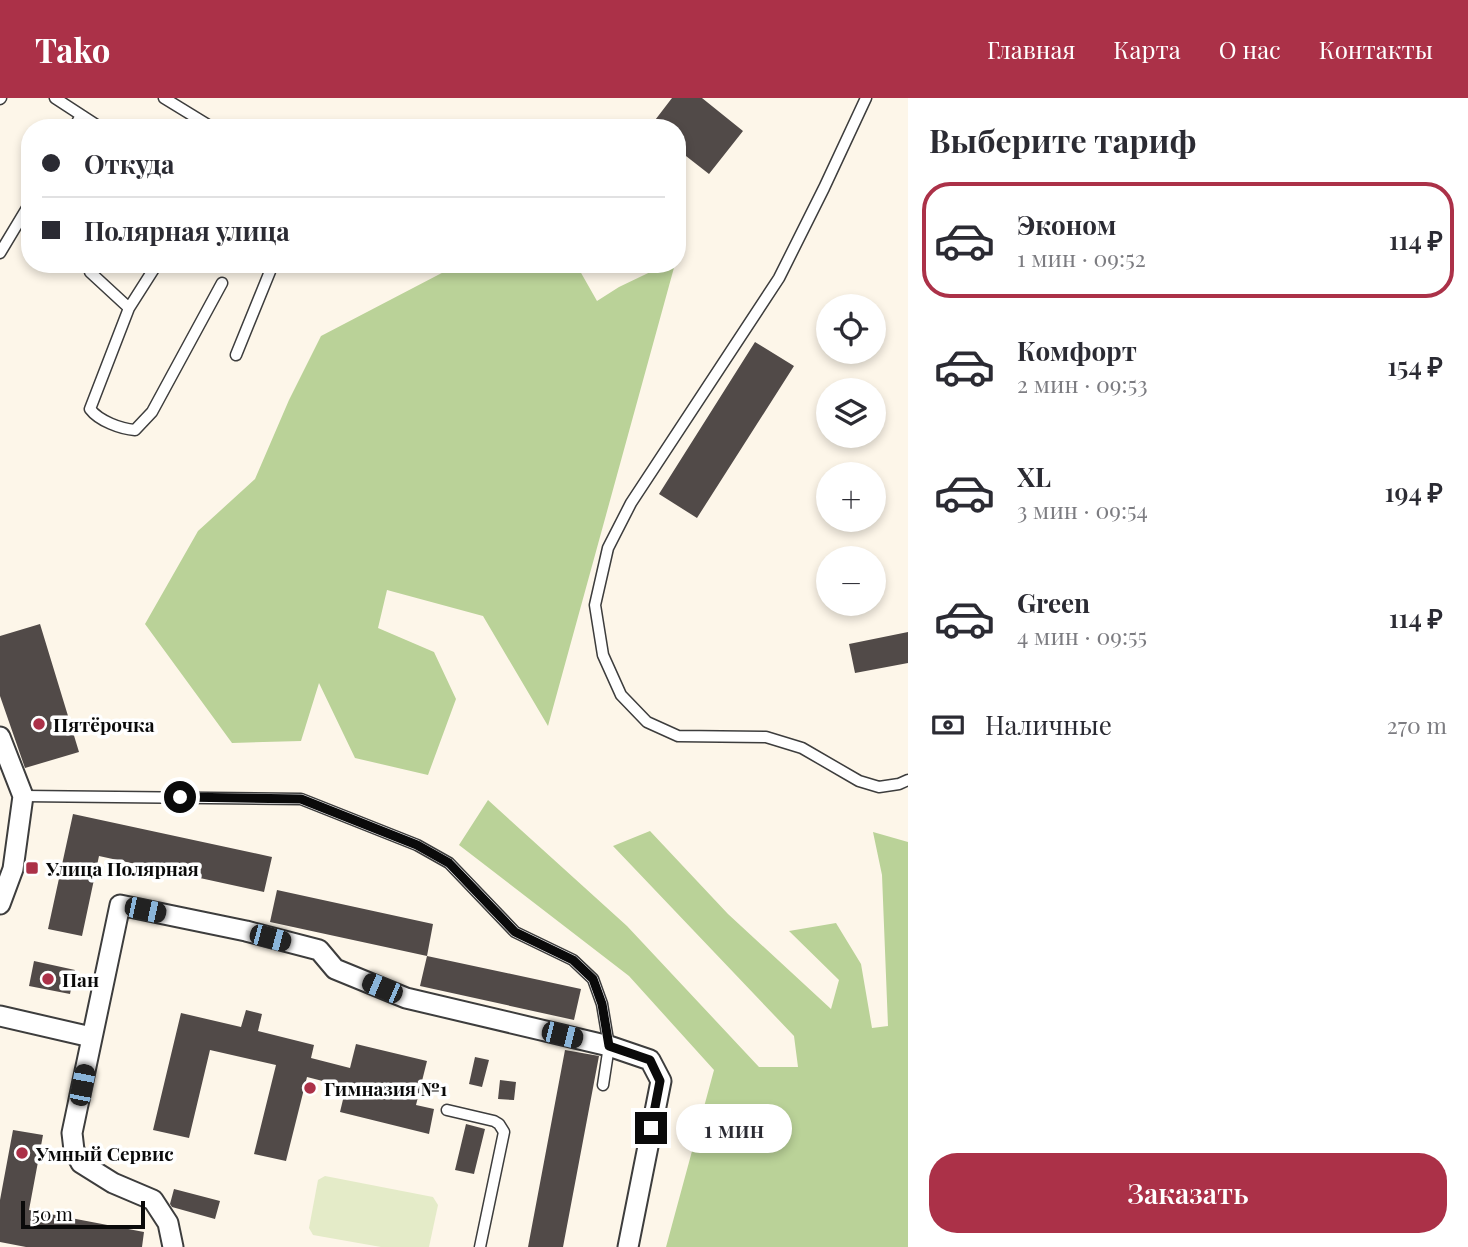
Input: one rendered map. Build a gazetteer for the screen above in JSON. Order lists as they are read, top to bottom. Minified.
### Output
{"places":{"other":["Пятёрочка","Пан","Гимназия №1","Умный Сервис"],"transit":["Улица Полярная"]},"scale_bar":"50 m","page":{"header":"Tako","nav":["Главная","Карта","О нас","Контакты"],"heading":"Выберите тариф","banner":["Откуда","Полярная улица"],"list":[{"name":"Эконом","note":"1 мин · 09:52","value":"114 ₽"},{"name":"Комфорт","note":"2 мин · 09:53","value":"154 ₽"},{"name":"XL","note":"3 мин · 09:54","value":"194 ₽"},{"name":"Green","note":"4 мин · 09:55","value":"114 ₽"}],"map_buttons":["+","−"],"pay":["Наличные","270 m"],"bubble":"1 мин","buttons":"Заказать","scale":"50 m"}}
